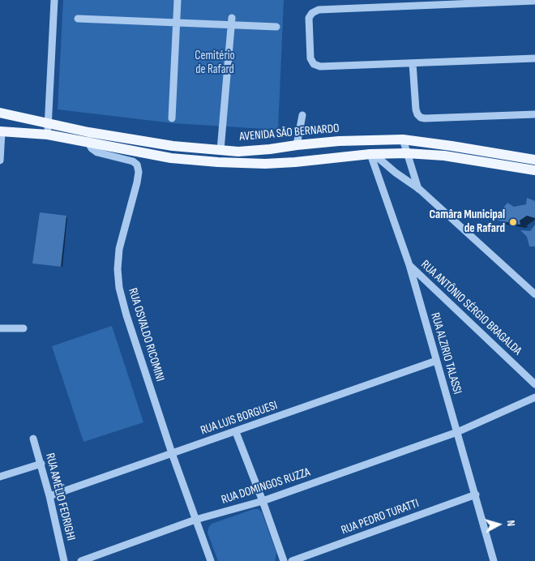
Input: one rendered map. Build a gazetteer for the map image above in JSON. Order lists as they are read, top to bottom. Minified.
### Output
{"streets":{"main road":["AVENIDA SÃO BERNARDO"],"street":["RUA ANTÔNIO SÉRGIO BRAGALDA","RUA OSVALDO RICOMINI","RUA ALZIRIO TALASSI","RUA LUIS BORGUESI","RUA DOMINGOS RUZZA","RUA AMÉLIO FEDRIGHI","RUA PEDRO TURATTI"]},"crossings":[["AVENIDA SÃO BERNARDO","RUA OSVALDO RICOMINI"],["AVENIDA SÃO BERNARDO","RUA ALZIRIO TALASSI"],["RUA ANTÔNIO SÉRGIO BRAGALDA","RUA ALZIRIO TALASSI"],["RUA OSVALDO RICOMINI","RUA LUIS BORGUESI"],["RUA OSVALDO RICOMINI","RUA DOMINGOS RUZZA"],["RUA ALZIRIO TALASSI","RUA LUIS BORGUESI"],["RUA ALZIRIO TALASSI","RUA DOMINGOS RUZZA"],["RUA ALZIRIO TALASSI","RUA PEDRO TURATTI"],["RUA LUIS BORGUESI","RUA AMÉLIO FEDRIGHI"]],"parks":["Cemitério de Rafard"],"places":["Camâra Municipal de Rafard"],"north":"right"}
